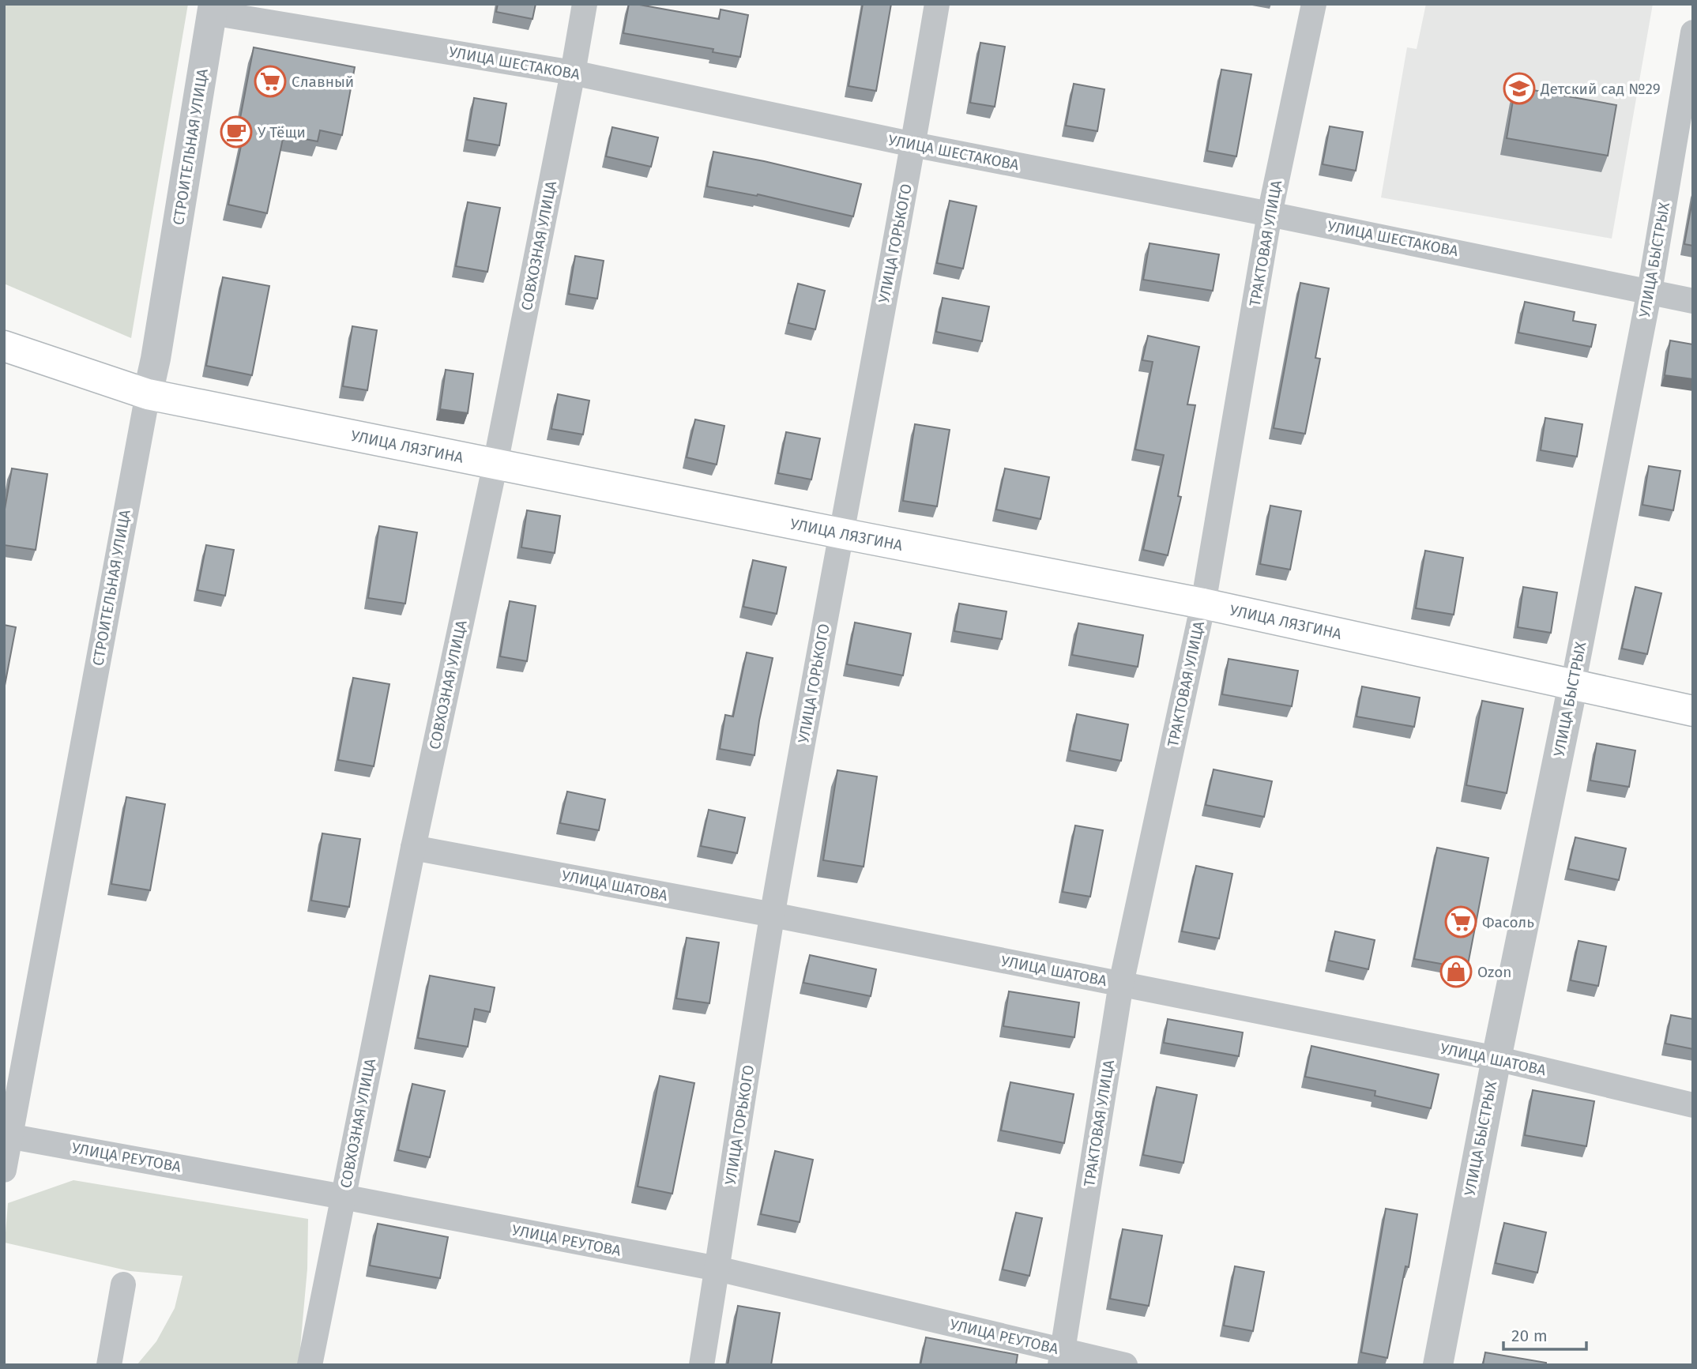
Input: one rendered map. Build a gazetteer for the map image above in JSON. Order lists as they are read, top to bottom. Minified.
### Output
{"streets":{"main road":["УЛИЦА ЛЯЗГИНА"],"street":["УЛИЦА ШЕСТАКОВА","СТРОИТЕЛЬНАЯ УЛИЦА","УЛИЦА ГОРЬКОГО","ТРАКТОВАЯ УЛИЦА","СОВХОЗНАЯ УЛИЦА","УЛИЦА БЫСТРЫХ","УЛИЦА ШАТОВА","УЛИЦА РЕУТОВА"]},"crossings":[["УЛИЦА ШЕСТАКОВА","СТРОИТЕЛЬНАЯ УЛИЦА"],["УЛИЦА ШЕСТАКОВА","УЛИЦА ГОРЬКОГО"],["УЛИЦА ШЕСТАКОВА","ТРАКТОВАЯ УЛИЦА"],["УЛИЦА ШЕСТАКОВА","СОВХОЗНАЯ УЛИЦА"],["УЛИЦА ШЕСТАКОВА","УЛИЦА БЫСТРЫХ"],["СТРОИТЕЛЬНАЯ УЛИЦА","УЛИЦА ЛЯЗГИНА"],["СТРОИТЕЛЬНАЯ УЛИЦА","УЛИЦА РЕУТОВА"],["УЛИЦА ГОРЬКОГО","УЛИЦА ЛЯЗГИНА"],["УЛИЦА ГОРЬКОГО","УЛИЦА ШАТОВА"],["УЛИЦА ГОРЬКОГО","УЛИЦА РЕУТОВА"],["ТРАКТОВАЯ УЛИЦА","УЛИЦА ЛЯЗГИНА"],["ТРАКТОВАЯ УЛИЦА","УЛИЦА ШАТОВА"],["ТРАКТОВАЯ УЛИЦА","УЛИЦА РЕУТОВА"],["СОВХОЗНАЯ УЛИЦА","УЛИЦА ЛЯЗГИНА"],["СОВХОЗНАЯ УЛИЦА","УЛИЦА ШАТОВА"],["СОВХОЗНАЯ УЛИЦА","УЛИЦА РЕУТОВА"],["УЛИЦА БЫСТРЫХ","УЛИЦА ЛЯЗГИНА"],["УЛИЦА БЫСТРЫХ","УЛИЦА ШАТОВА"]],"places":{"supermarket":["Славный","Фасоль"],"school or university":["Детский сад №29"],"cafe":["У Тёщи"],"shop":["Ozon"]},"scale_bar":"20 m"}
